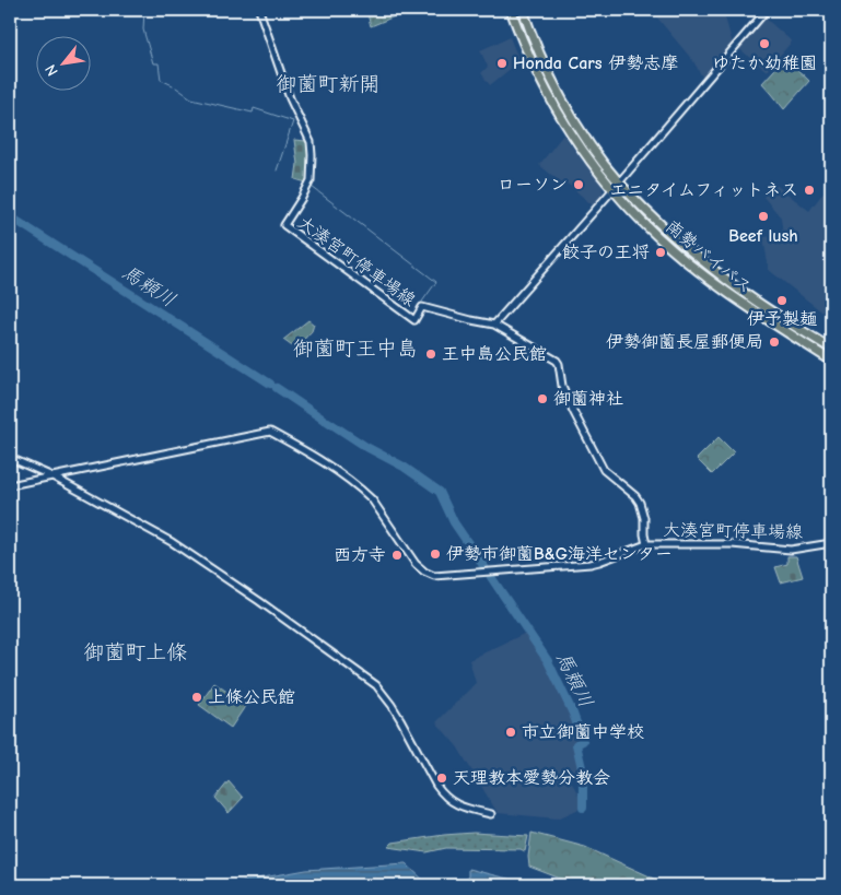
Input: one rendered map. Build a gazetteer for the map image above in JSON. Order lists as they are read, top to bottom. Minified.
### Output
{"streets":{"highway":["南勢バイパス"],"street":["大湊宮町停車場線"]},"districts":["御薗町新開","御薗町王中島","御薗町上條"],"water":["馬頼川"],"places":["ゆたか幼稚園","Honda Cars 伊勢志摩","ローソン","エニタイムフィットネス","Beef lush","餃子の王将","伊予製麺","伊勢御薗長屋郵便局","王中島公民館","御薗神社","伊勢市御薗B&G海洋センター","西方寺","上條公民館","市立御薗中学校","天理教本愛勢分教会"],"north":"bottom left"}
